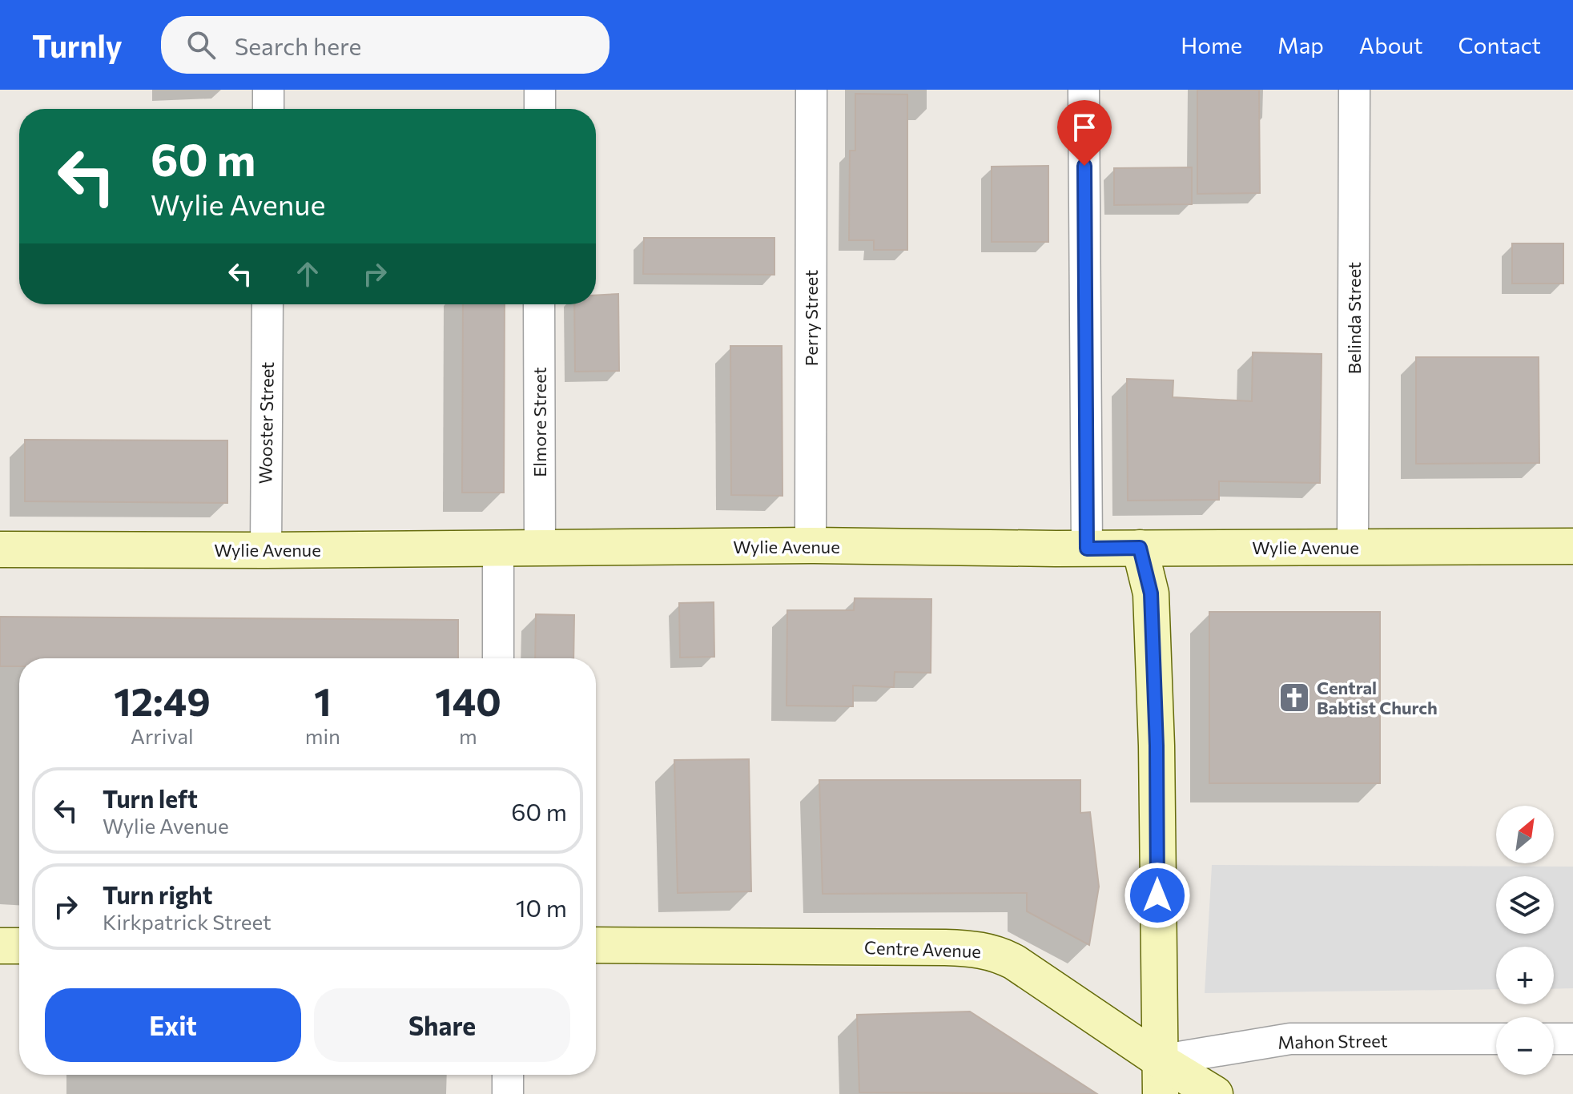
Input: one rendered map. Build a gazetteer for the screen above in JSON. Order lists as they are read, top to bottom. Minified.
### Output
{"streets":{"street":["Perry Street","Belinda Street","Elmore Street","Wooster Street","Wylie Avenue","Centre Avenue","Mahon Street"]},"crossings":[["Perry Street","Wylie Avenue"],["Belinda Street","Wylie Avenue"],["Elmore Street","Wylie Avenue"],["Wooster Street","Wylie Avenue"],["Centre Avenue","Mahon Street"]],"places":{"church":["Central Babtist Church"]},"north":"top right","page":{"header":"Turnly","search":"Search here","nav":["Home","Map","About","Contact"],"turn":["60 m","Wylie Avenue"],"eta":["12:49","Arrival","1","min","140","m"],"list":[{"name":"Turn left","note":"Wylie Avenue","value":"60 m"},{"name":"Turn right","note":"Kirkpatrick Street","value":"10 m"}],"map_buttons":["+","−"],"buttons":["Exit","Share"]}}
